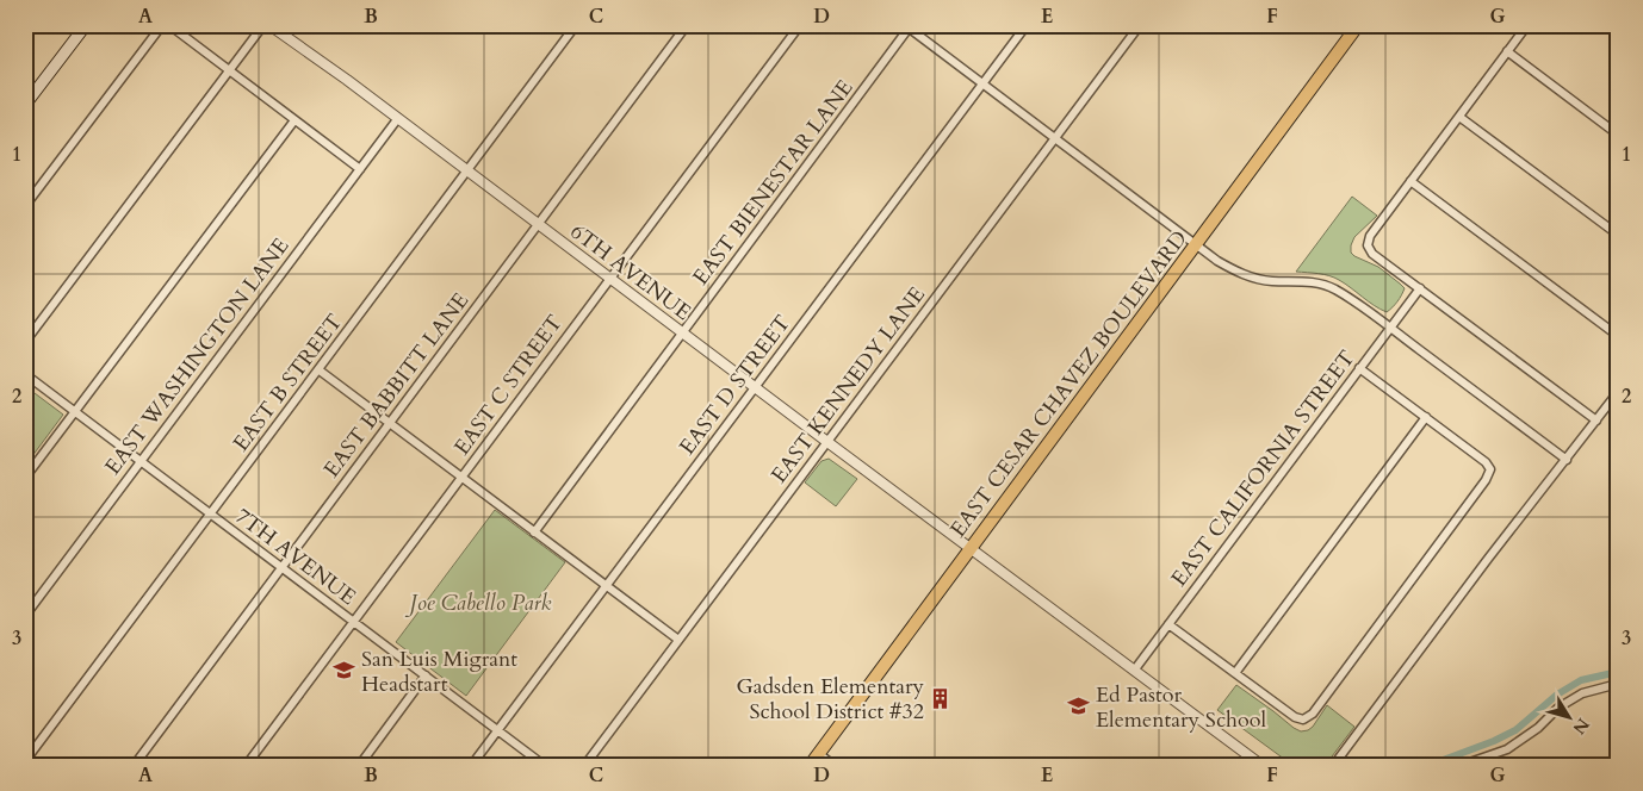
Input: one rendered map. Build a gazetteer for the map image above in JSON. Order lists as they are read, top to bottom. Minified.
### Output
{"streets":{"highway":["EAST CESAR CHAVEZ BOULEVARD"],"street":["EAST BIENESTAR LANE","6TH AVENUE","EAST WASHINGTON LANE","EAST B STREET","EAST BABBITT LANE","EAST C STREET","EAST D STREET","EAST KENNEDY LANE","EAST CALIFORNIA STREET","7TH AVENUE"]},"crossings":[["EAST BIENESTAR LANE","6TH AVENUE"],["6TH AVENUE","EAST WASHINGTON LANE"],["6TH AVENUE","EAST B STREET"],["6TH AVENUE","EAST CESAR CHAVEZ BOULEVARD"],["6TH AVENUE","EAST BABBITT LANE"],["6TH AVENUE","EAST C STREET"],["6TH AVENUE","EAST D STREET"],["6TH AVENUE","EAST KENNEDY LANE"],["6TH AVENUE","EAST CALIFORNIA STREET"],["EAST WASHINGTON LANE","7TH AVENUE"],["EAST B STREET","7TH AVENUE"],["EAST BABBITT LANE","7TH AVENUE"],["EAST C STREET","7TH AVENUE"],["EAST D STREET","7TH AVENUE"]],"parks":["Joe Cabello Park"],"places":{"school or university":["San Luis Migrant Headstart","Ed Pastor Elementary School"],"building":["Gadsden Elementary School District #32"]},"north":"bottom right","grid":{"columns":["A","B","C","D","E","F","G"],"rows":["1","2","3"]}}
